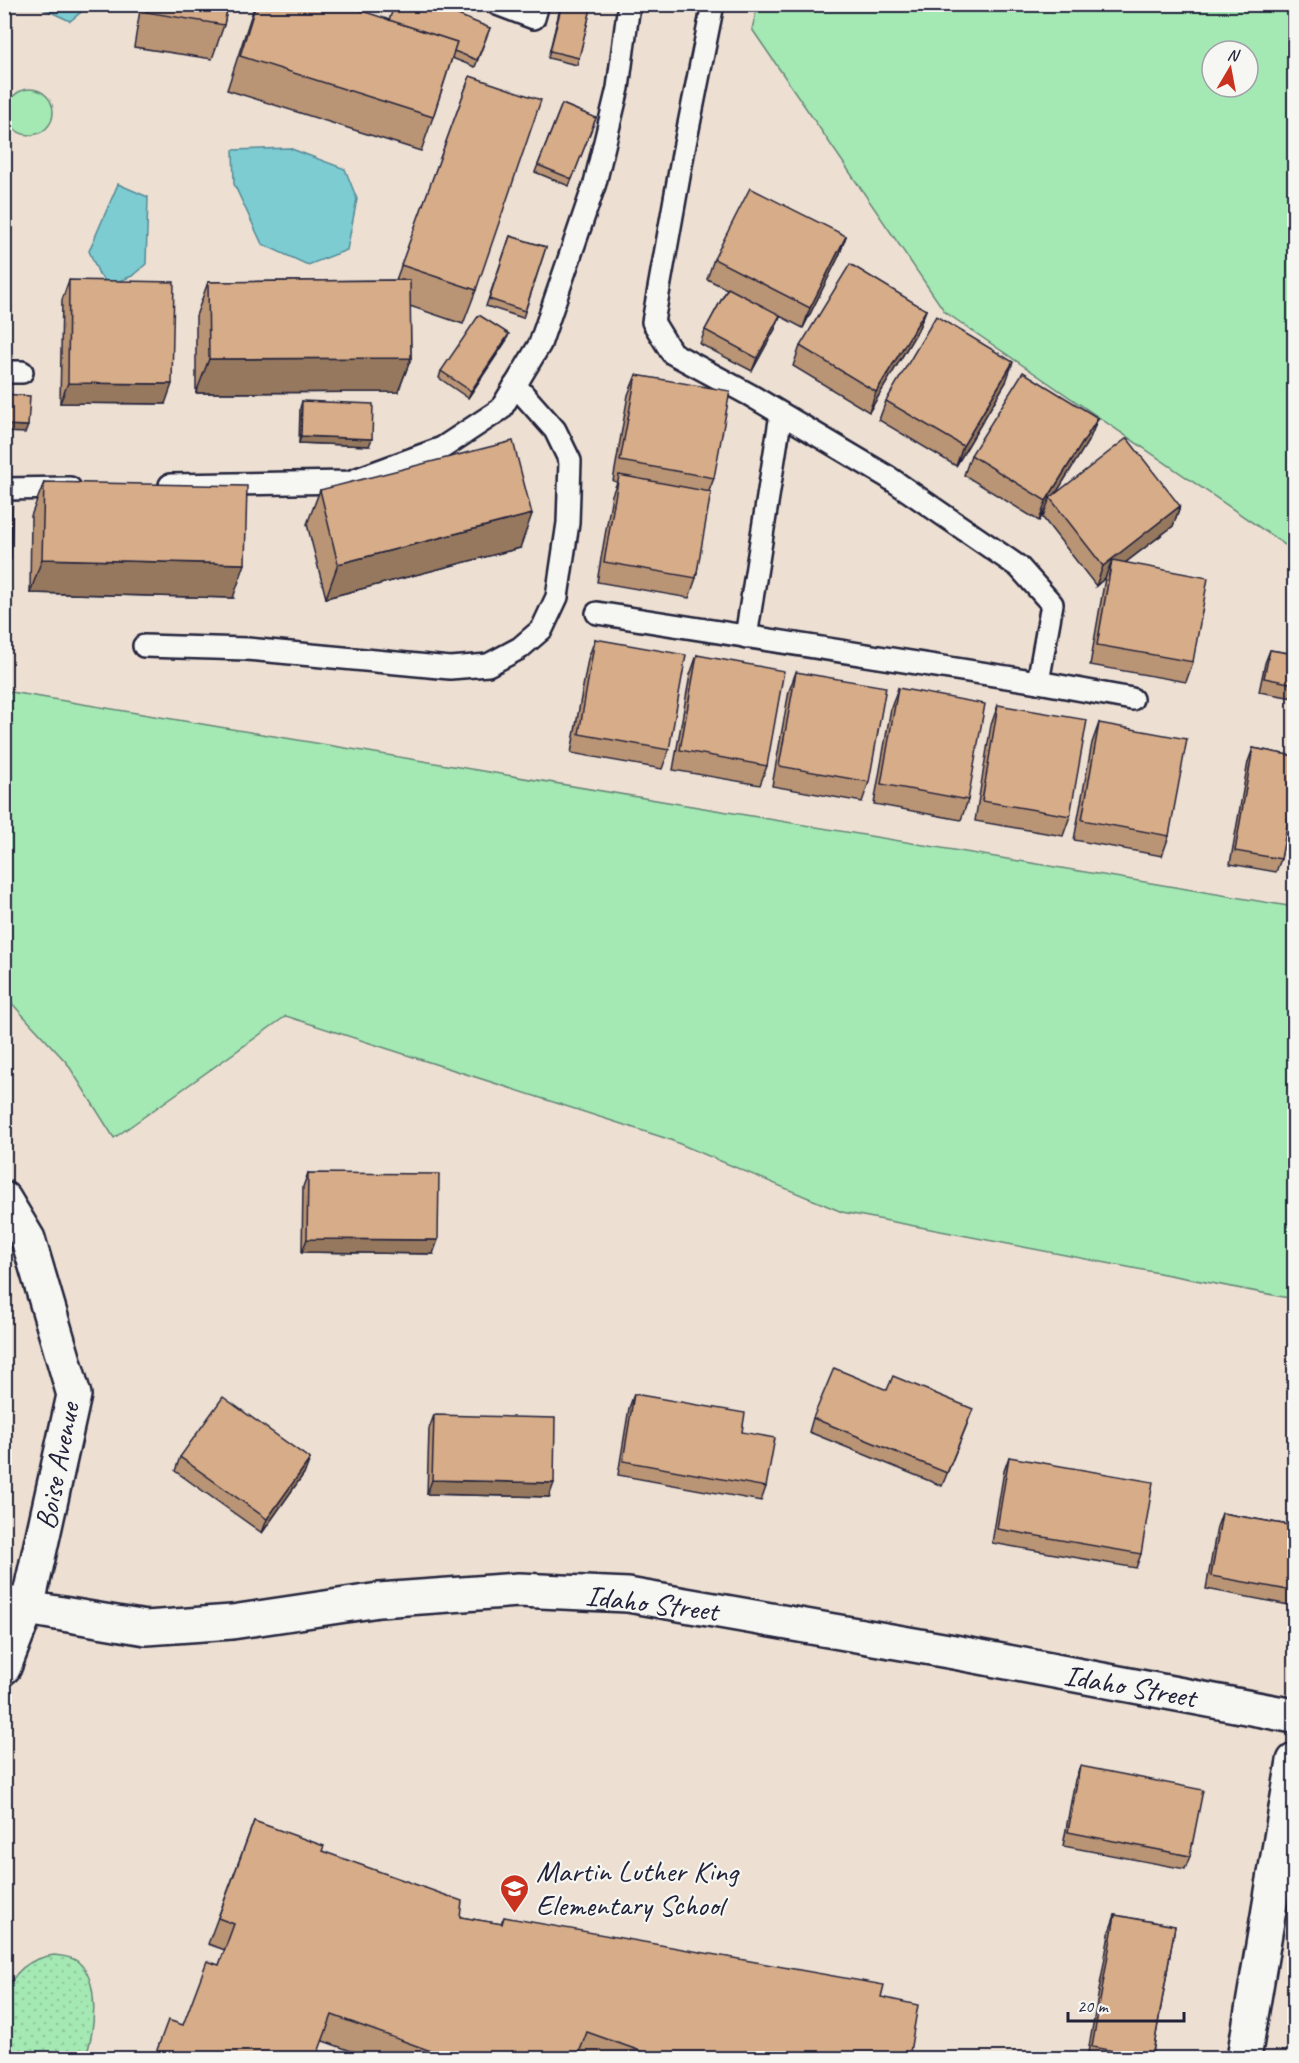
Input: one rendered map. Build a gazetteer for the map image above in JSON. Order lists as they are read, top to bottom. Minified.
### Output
{"streets":{"street":["Boise Avenue","Idaho Street"]},"crossings":[["Boise Avenue","Idaho Street"]],"places":{"school or university":["Martin Luther King Elementary School"]},"scale_bar":"20 m","north":"top"}
